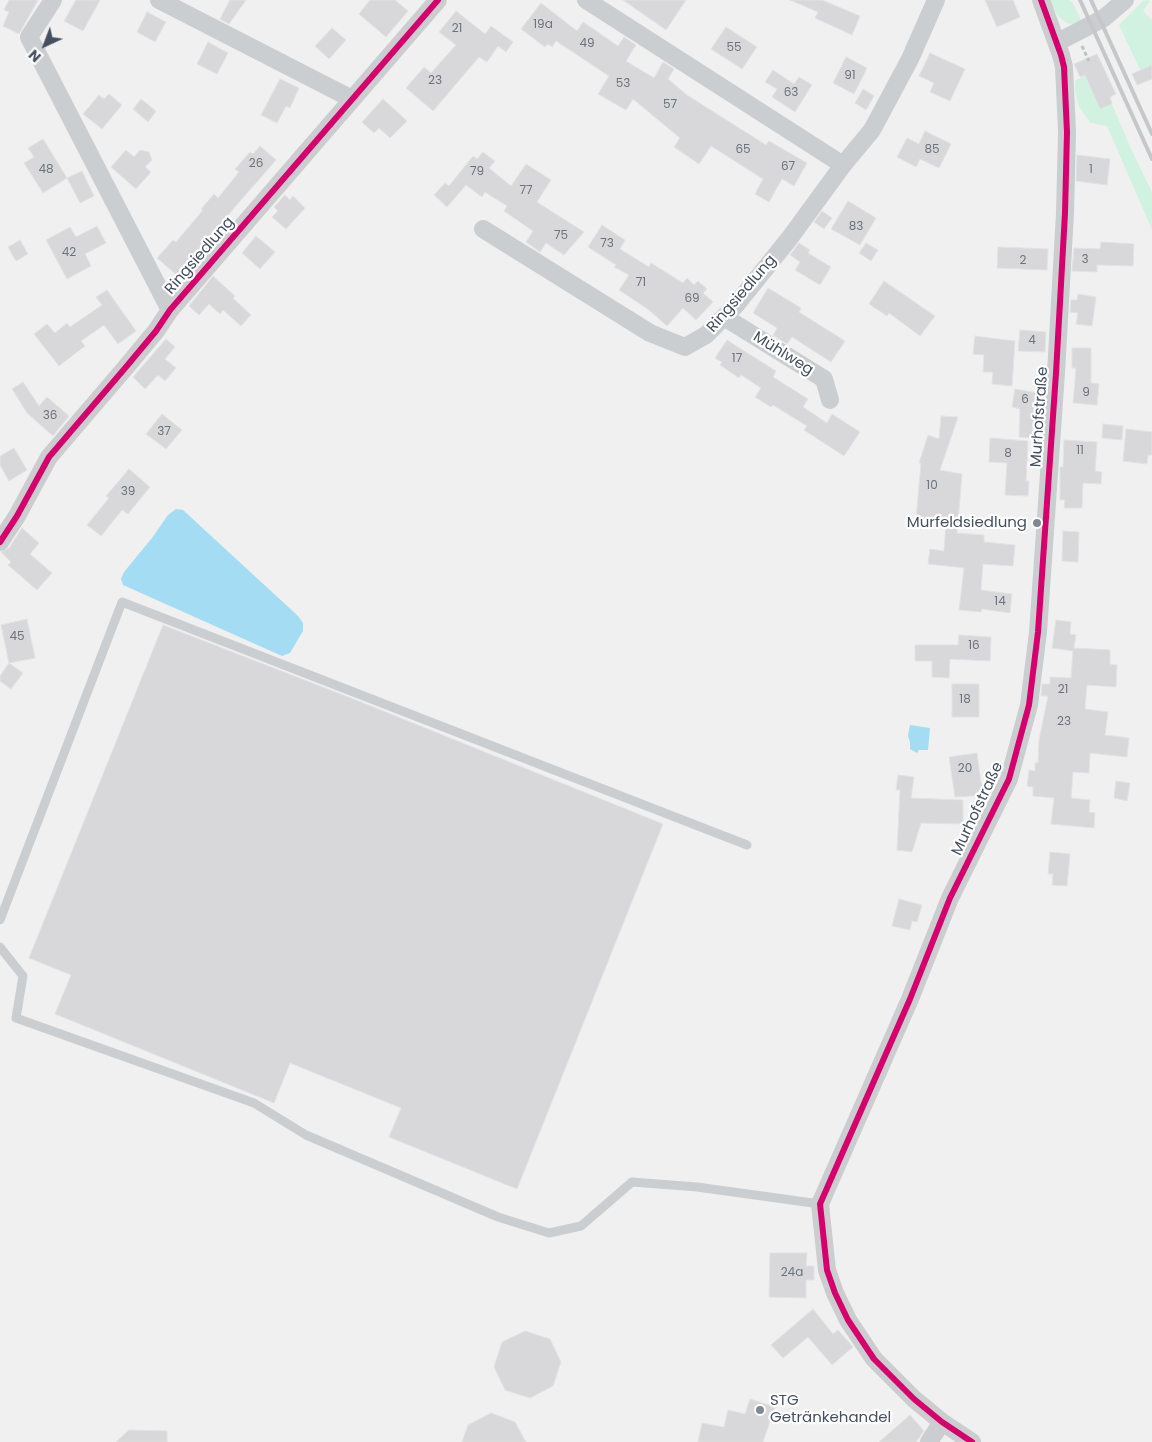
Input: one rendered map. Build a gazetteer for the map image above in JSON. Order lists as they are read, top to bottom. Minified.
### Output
{"streets":{"street":["Ringsiedlung","Mühlweg","Murhofstraße"]},"crossings":[["Ringsiedlung","Mühlweg"]],"places":["Murfeldsiedlung","STG Getränkehandel"],"house_numbers":["19a","21","49","55","91","23","53","63","57","65","85","26","67","48","1","79","77","83","75","73","42","3","2","71","69","4","17","9","6","36","37","11","8","10","39","14","45","16","21","18","23","20","24a"],"north":"bottom left"}
